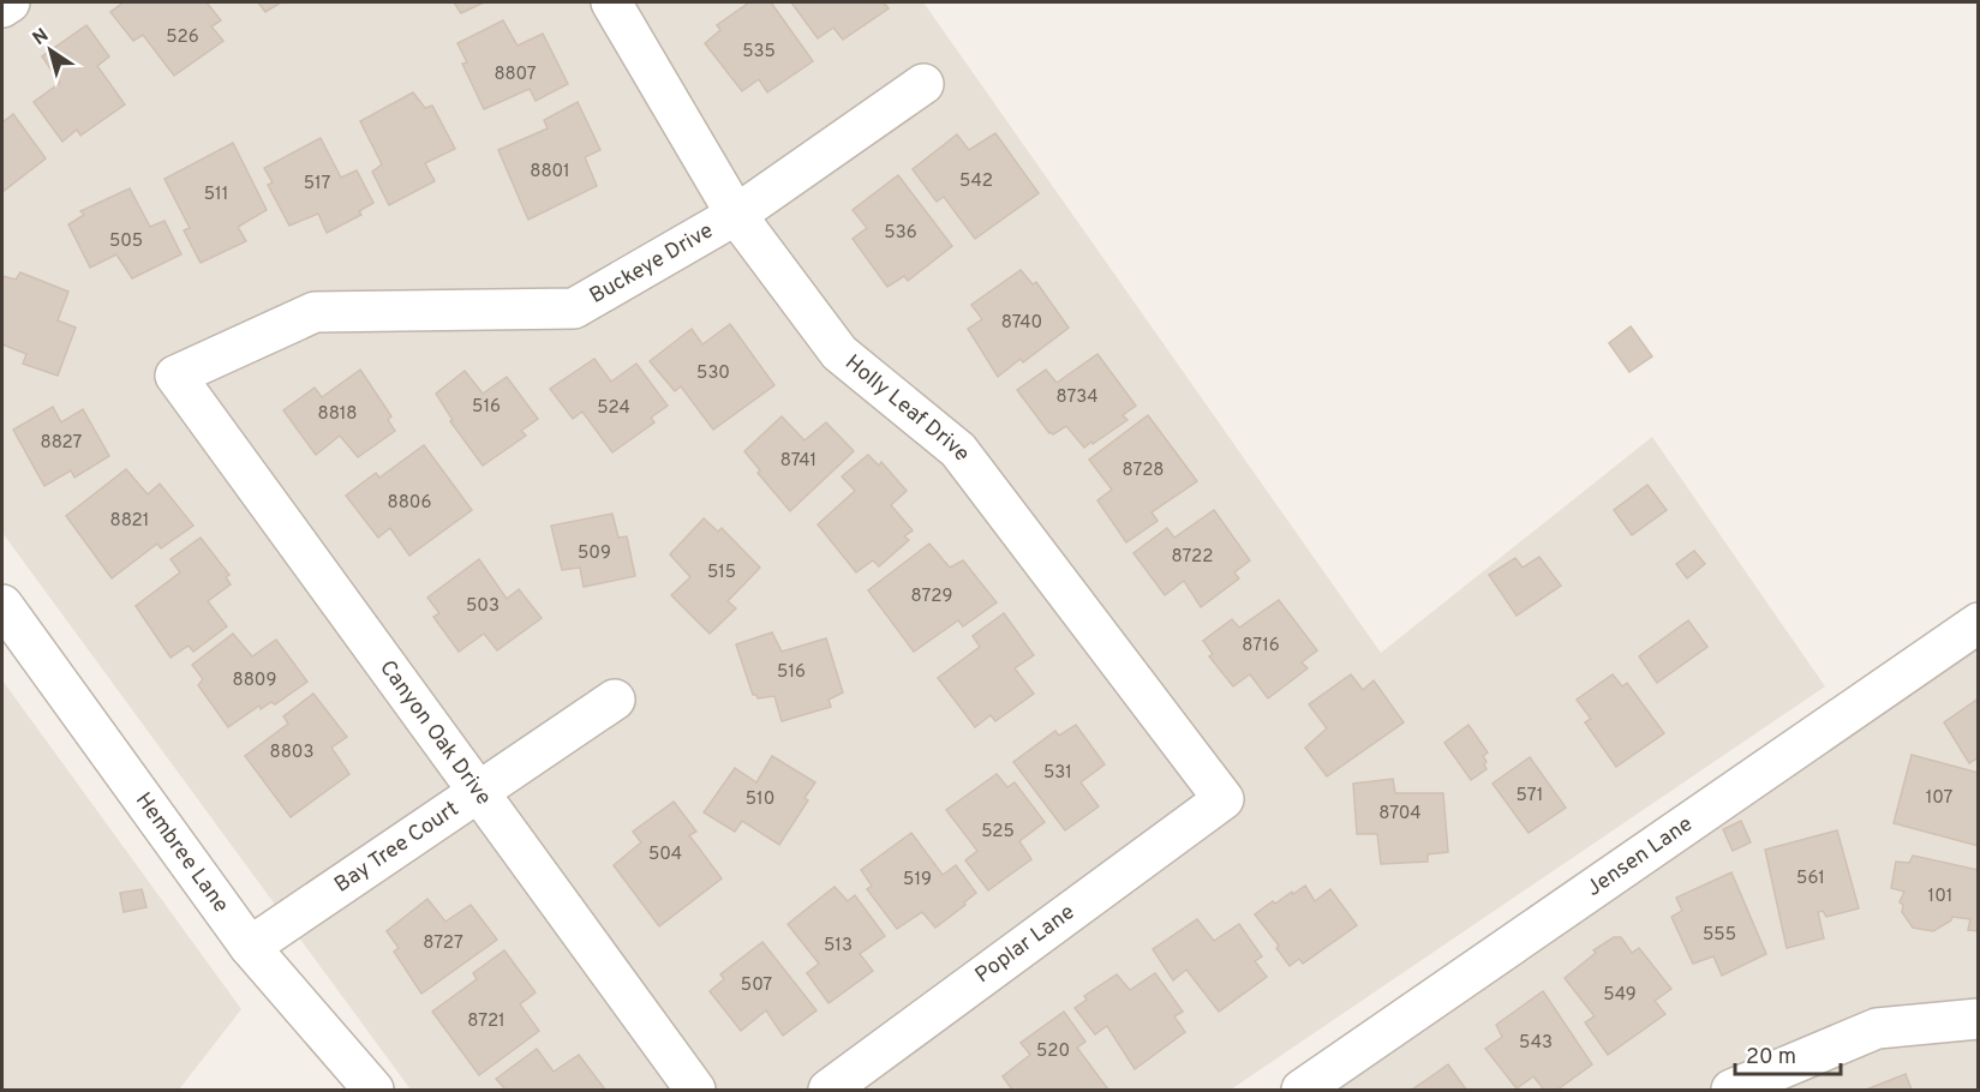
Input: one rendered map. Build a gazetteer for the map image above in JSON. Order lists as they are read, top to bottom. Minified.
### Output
{"streets":{"street":["Buckeye Drive","Holly Leaf Drive","Canyon Oak Drive","Bay Tree Court","Hembree Lane","Jensen Lane","Poplar Lane"]},"crossings":[["Buckeye Drive","Holly Leaf Drive"],["Buckeye Drive","Canyon Oak Drive"],["Holly Leaf Drive","Poplar Lane"],["Canyon Oak Drive","Bay Tree Court"],["Bay Tree Court","Hembree Lane"]],"house_numbers":["526","535","8807","8801","542","517","511","536","505","8740","530","8734","516","524","8818","8827","8741","8728","8806","8821","509","8722","515","8729","503","8716","516","8809","8803","531","571","107","510","8704","525","504","561","519","101","555","8727","513","507","549","8721","543","520"],"scale_bar":"20 m","north":"top left"}
